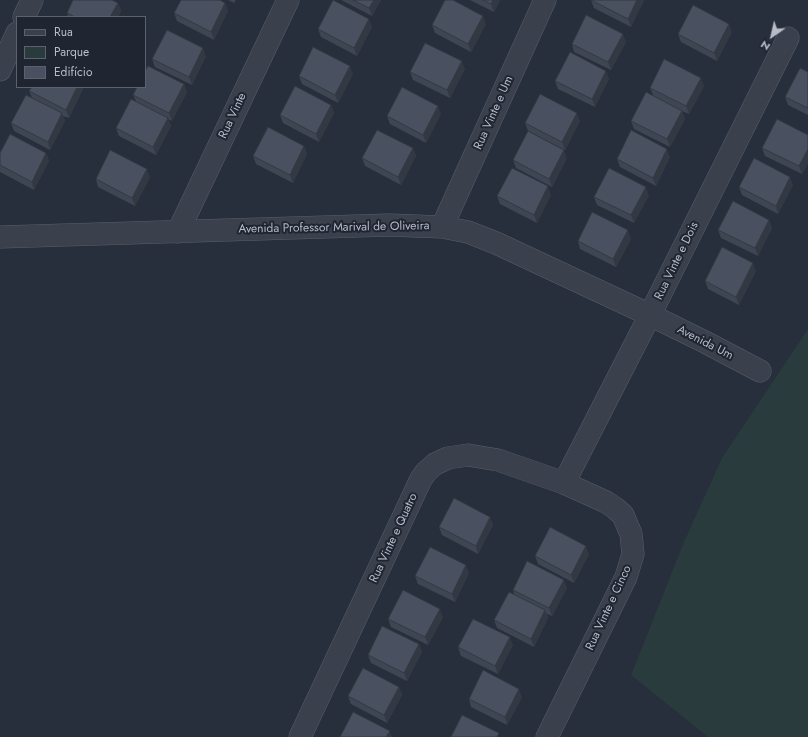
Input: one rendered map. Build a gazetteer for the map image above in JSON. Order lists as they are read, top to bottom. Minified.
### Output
{"streets":{"street":["Rua Vinte e Um","Rua Vinte","Avenida Professor Marival de Oliveira","Rua Vinte e Dois","Avenida Um","Rua Vinte e Quatro","Rua Vinte e Cinco"]},"crossings":[["Rua Vinte e Um","Avenida Professor Marival de Oliveira"],["Rua Vinte","Avenida Professor Marival de Oliveira"],["Avenida Professor Marival de Oliveira","Rua Vinte e Dois"],["Avenida Professor Marival de Oliveira","Avenida Um"],["Rua Vinte e Dois","Avenida Um"],["Rua Vinte e Dois","Rua Vinte e Quatro"],["Rua Vinte e Dois","Rua Vinte e Cinco"],["Rua Vinte e Quatro","Rua Vinte e Cinco"]],"legend":["Rua","Parque","Edifício"],"north":"bottom left"}
